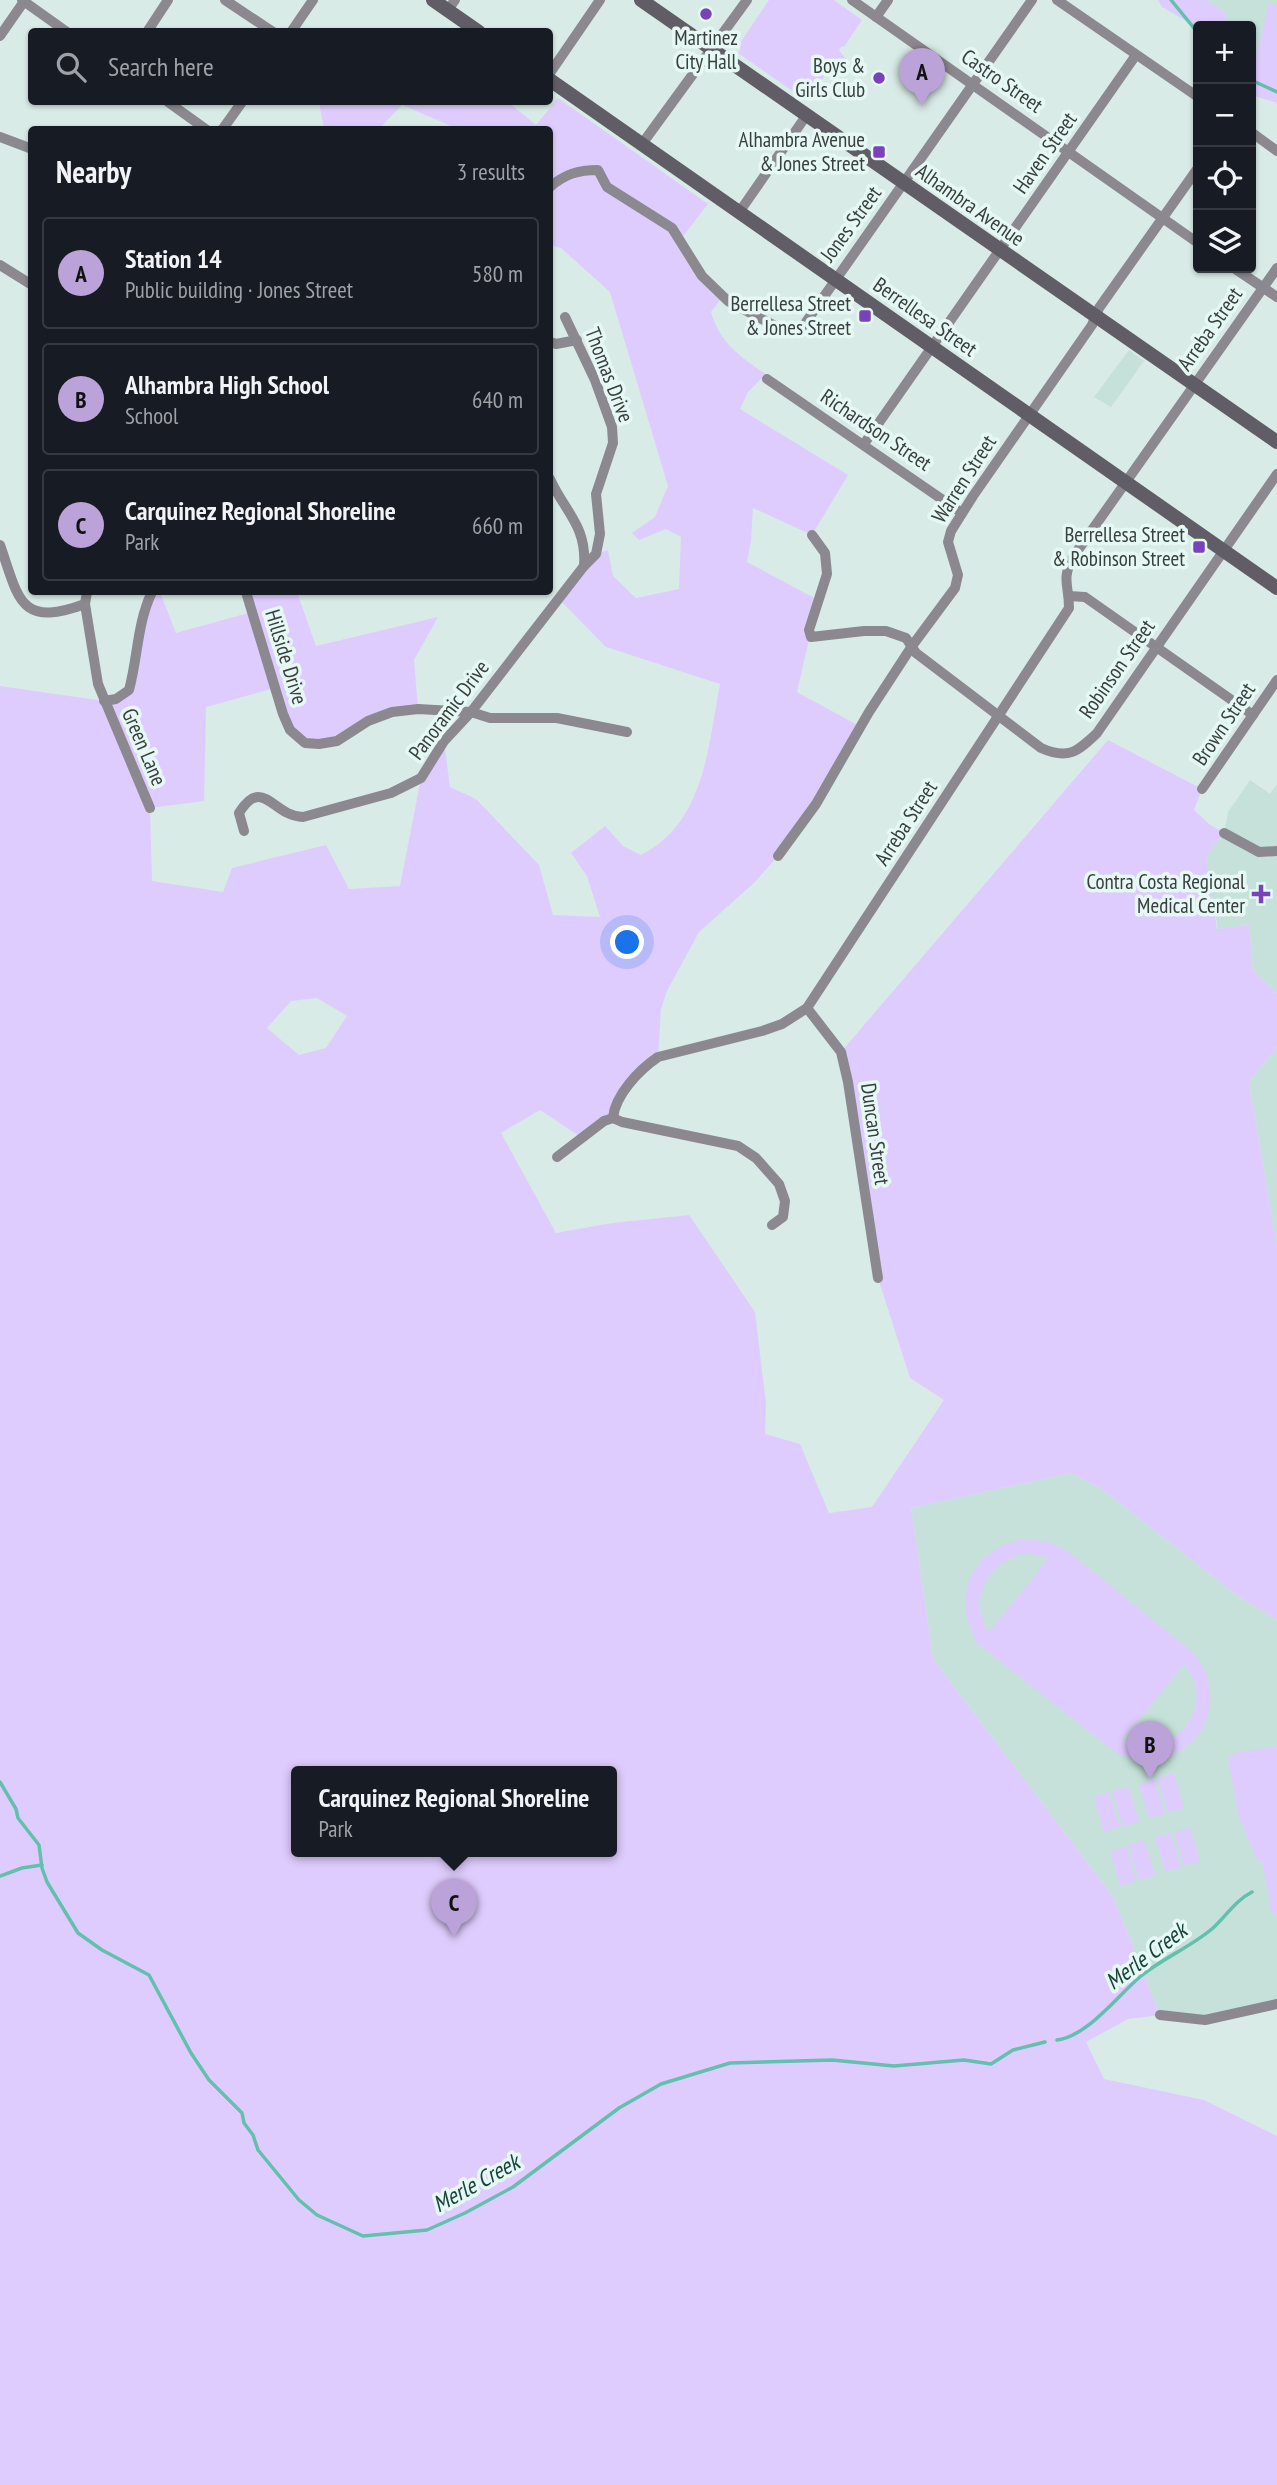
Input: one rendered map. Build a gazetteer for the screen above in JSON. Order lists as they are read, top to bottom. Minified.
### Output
{"streets":{"main road":["Alhambra Avenue","Berrellesa Street"],"street":["Castro Street","Haven Street","Jones Street","Arreba Street","Thomas Drive","Richardson Street","Warren Street","Hillside Drive","Robinson Street","Panoramic Drive","Brown Street","Green Lane","Duncan Street"]},"crossings":[["Castro Street","Haven Street"],["Castro Street","Jones Street"],["Castro Street","Warren Street"],["Haven Street","Alhambra Avenue"],["Haven Street","Berrellesa Street"],["Haven Street","Richardson Street"],["Alhambra Avenue","Jones Street"],["Alhambra Avenue","Arreba Street"],["Alhambra Avenue","Warren Street"],["Jones Street","Berrellesa Street"],["Berrellesa Street","Arreba Street"],["Berrellesa Street","Warren Street"],["Berrellesa Street","Robinson Street"],["Arreba Street","Robinson Street"],["Arreba Street","Duncan Street"],["Thomas Drive","Panoramic Drive"],["Richardson Street","Warren Street"],["Warren Street","Robinson Street"],["Hillside Drive","Panoramic Drive"]],"water":["Merle Creek"],"places":{"other":["Martinez City Hall","Boys & Girls Club"],"transit":["Alhambra Avenue & Jones Street","Berrellesa Street & Jones Street","Berrellesa Street & Robinson Street"],"health":["Contra Costa Regional Medical Center"]},"page":{"map_buttons":["+","−"],"search":"Search here","pins":["A","B","C"],"heading":["Nearby","3 results"],"list":[{"mark":"A","name":"Station 14","note":"Public building · Jones Street","value":"580 m"},{"mark":"B","name":"Alhambra High School","note":"School","value":"640 m"},{"mark":"C","name":"Carquinez Regional Shoreline","note":"Park","value":"660 m"}],"popup":["Carquinez Regional Shoreline","Park"]}}
